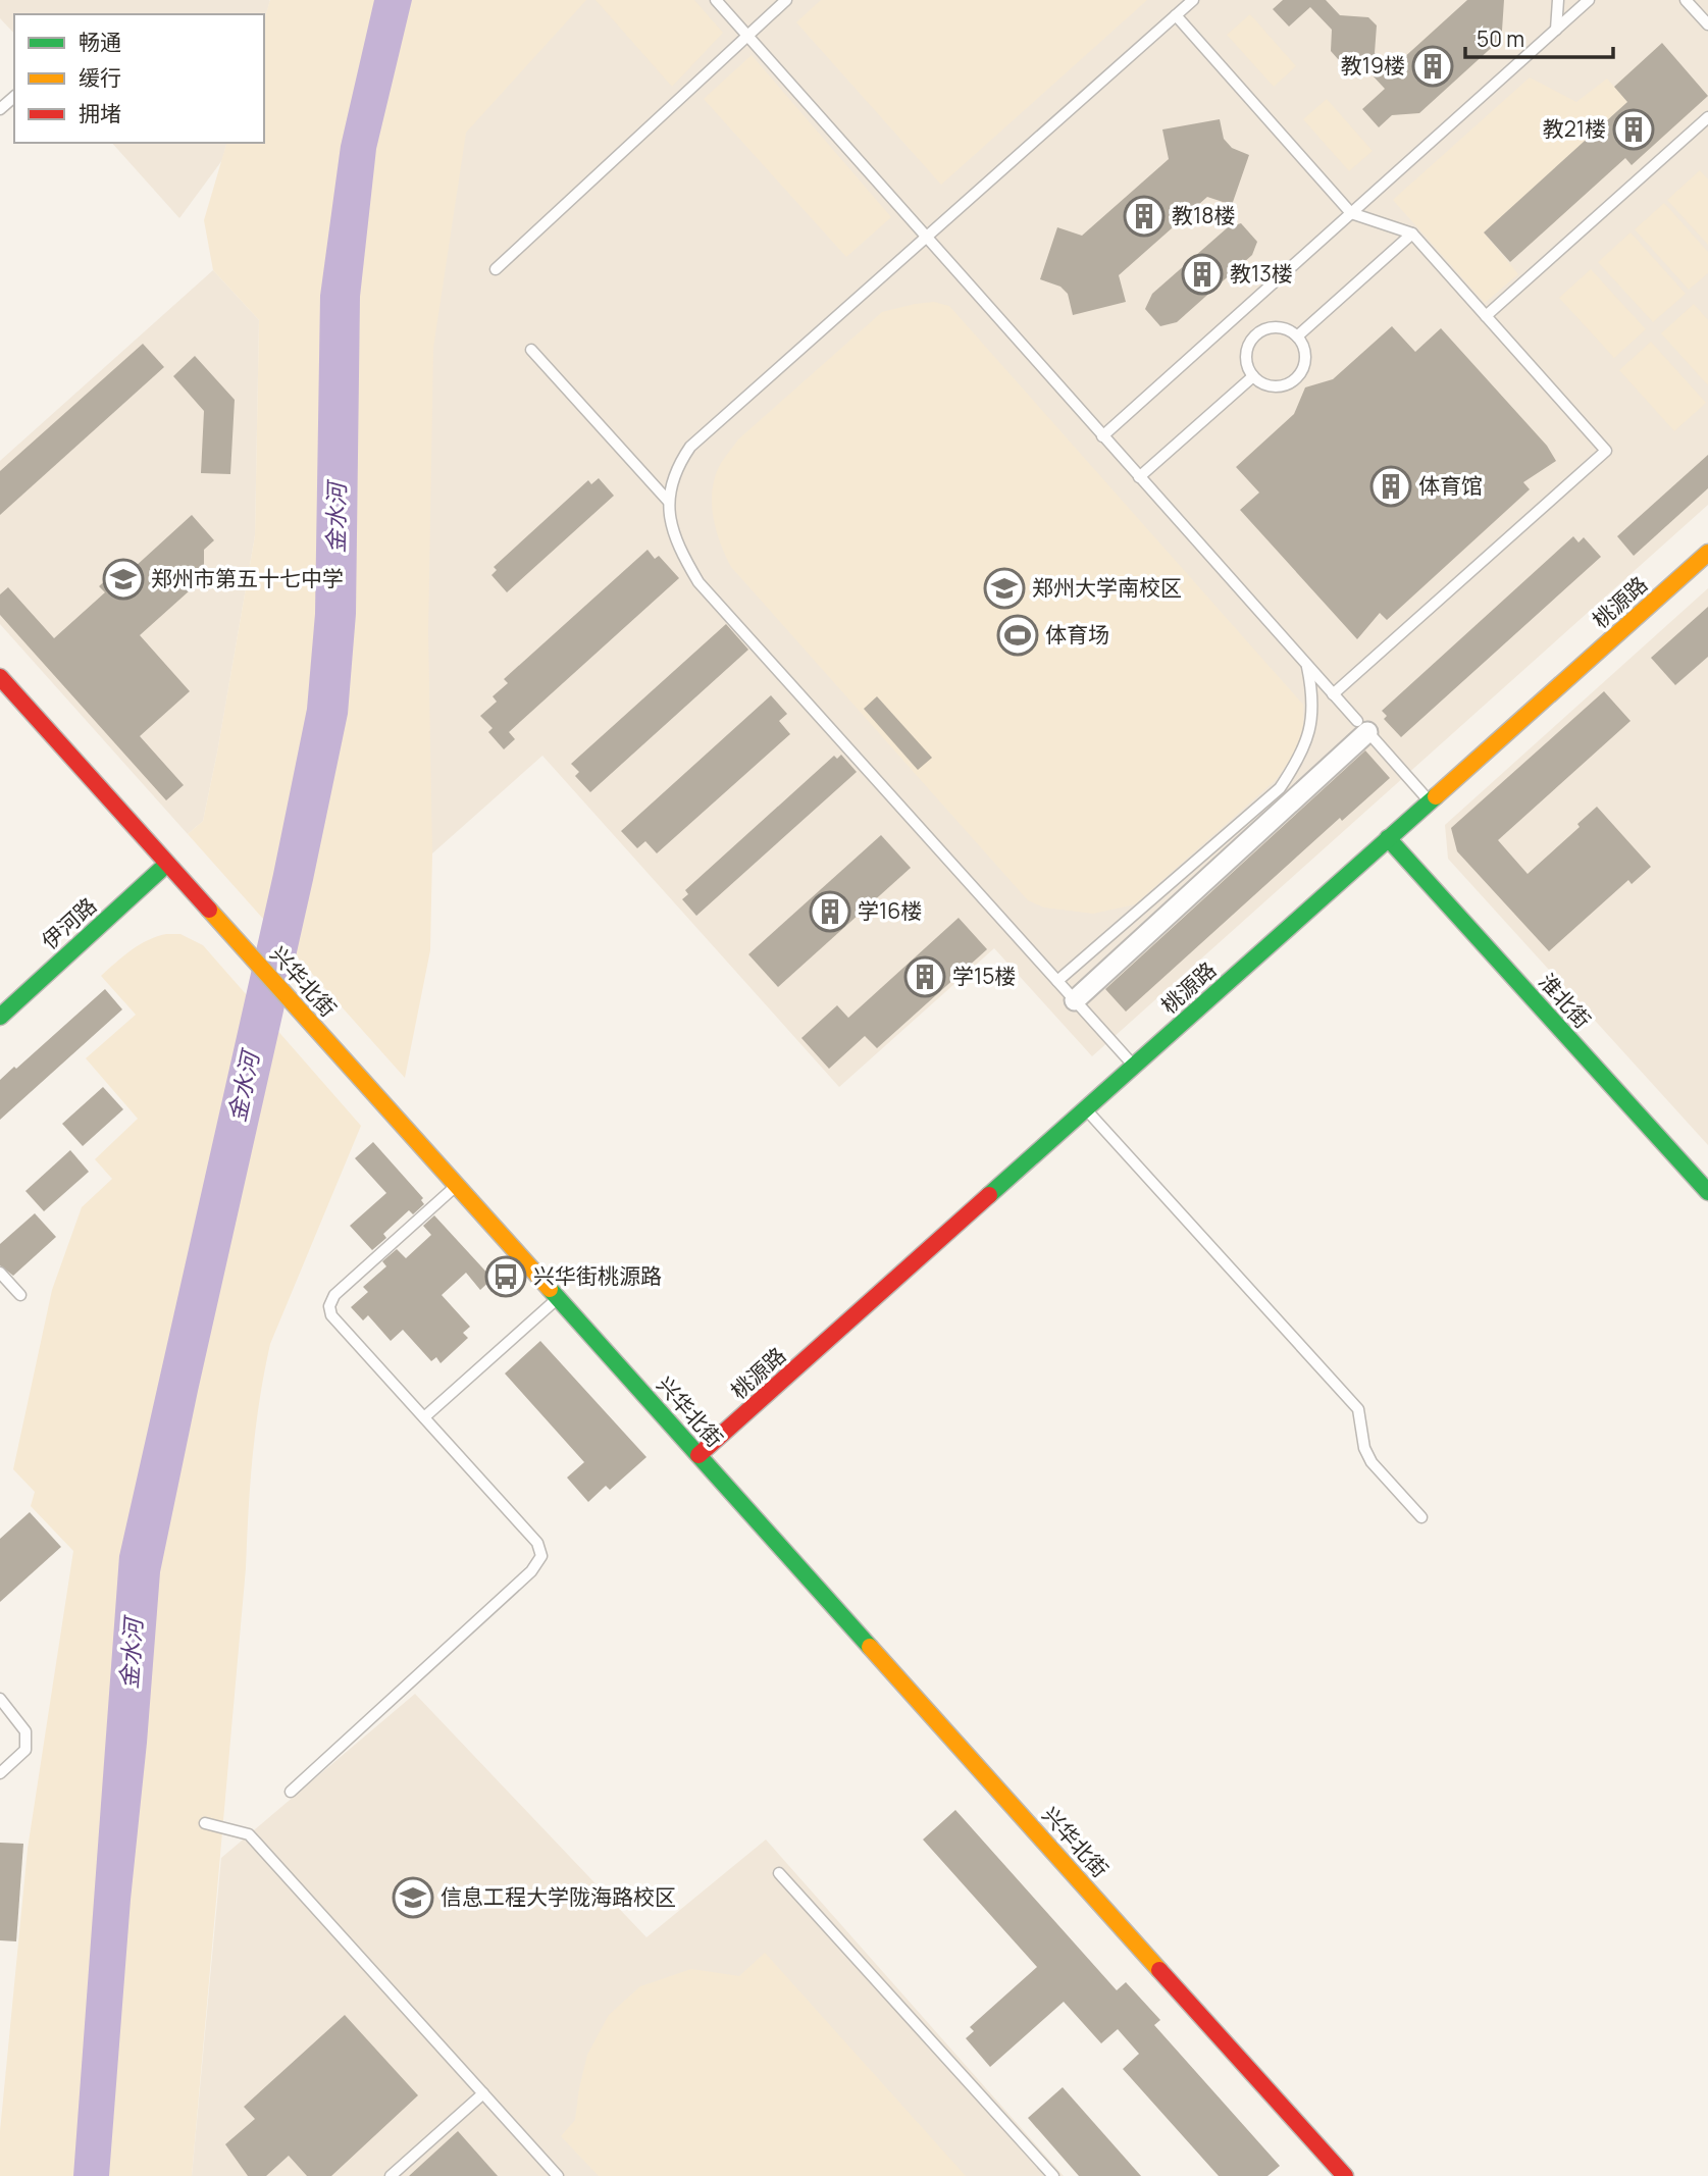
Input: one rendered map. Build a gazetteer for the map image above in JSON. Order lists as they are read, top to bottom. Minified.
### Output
{"streets":{"street":["桃源路","伊河路","兴华北街","淮北街"]},"crossings":[["桃源路","兴华北街"],["桃源路","淮北街"],["伊河路","兴华北街"]],"water":["金水河"],"places":{"building":["教19楼","教21楼","教18楼","教13楼","体育馆","学16楼","学15楼"],"school or university":["郑州市第五十七中学","郑州大学南校区","信息工程大学陇海路校区"],"sports":["体育场"],"bus stop":["兴华街桃源路"]},"legend":["畅通","缓行","拥堵"],"scale_bar":"50 m"}
